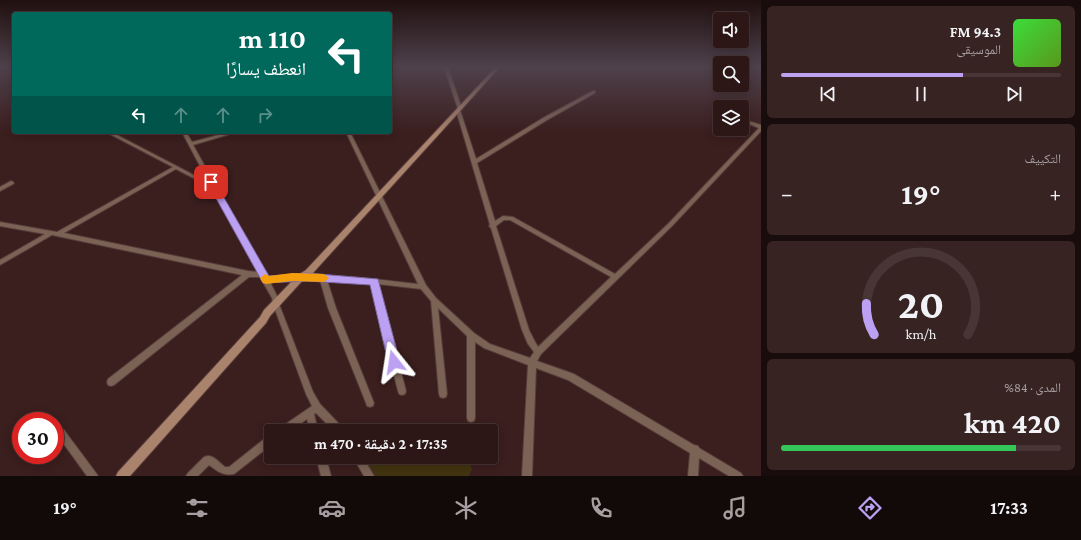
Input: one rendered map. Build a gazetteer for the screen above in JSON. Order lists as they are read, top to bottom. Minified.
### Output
{"page":{"turn":["110 m","انعطف يسارًا"],"song":["94.3 FM","الموسيقى"],"tile":["التكييف",["المدى · 84%","420 km"]],"heat":["−","19°","+"],"limit":"30","trip":"17:35 · 2 دقيقة · 470 m","tabs":["17:33","19°"],"gauge":["20","km/h"]}}
